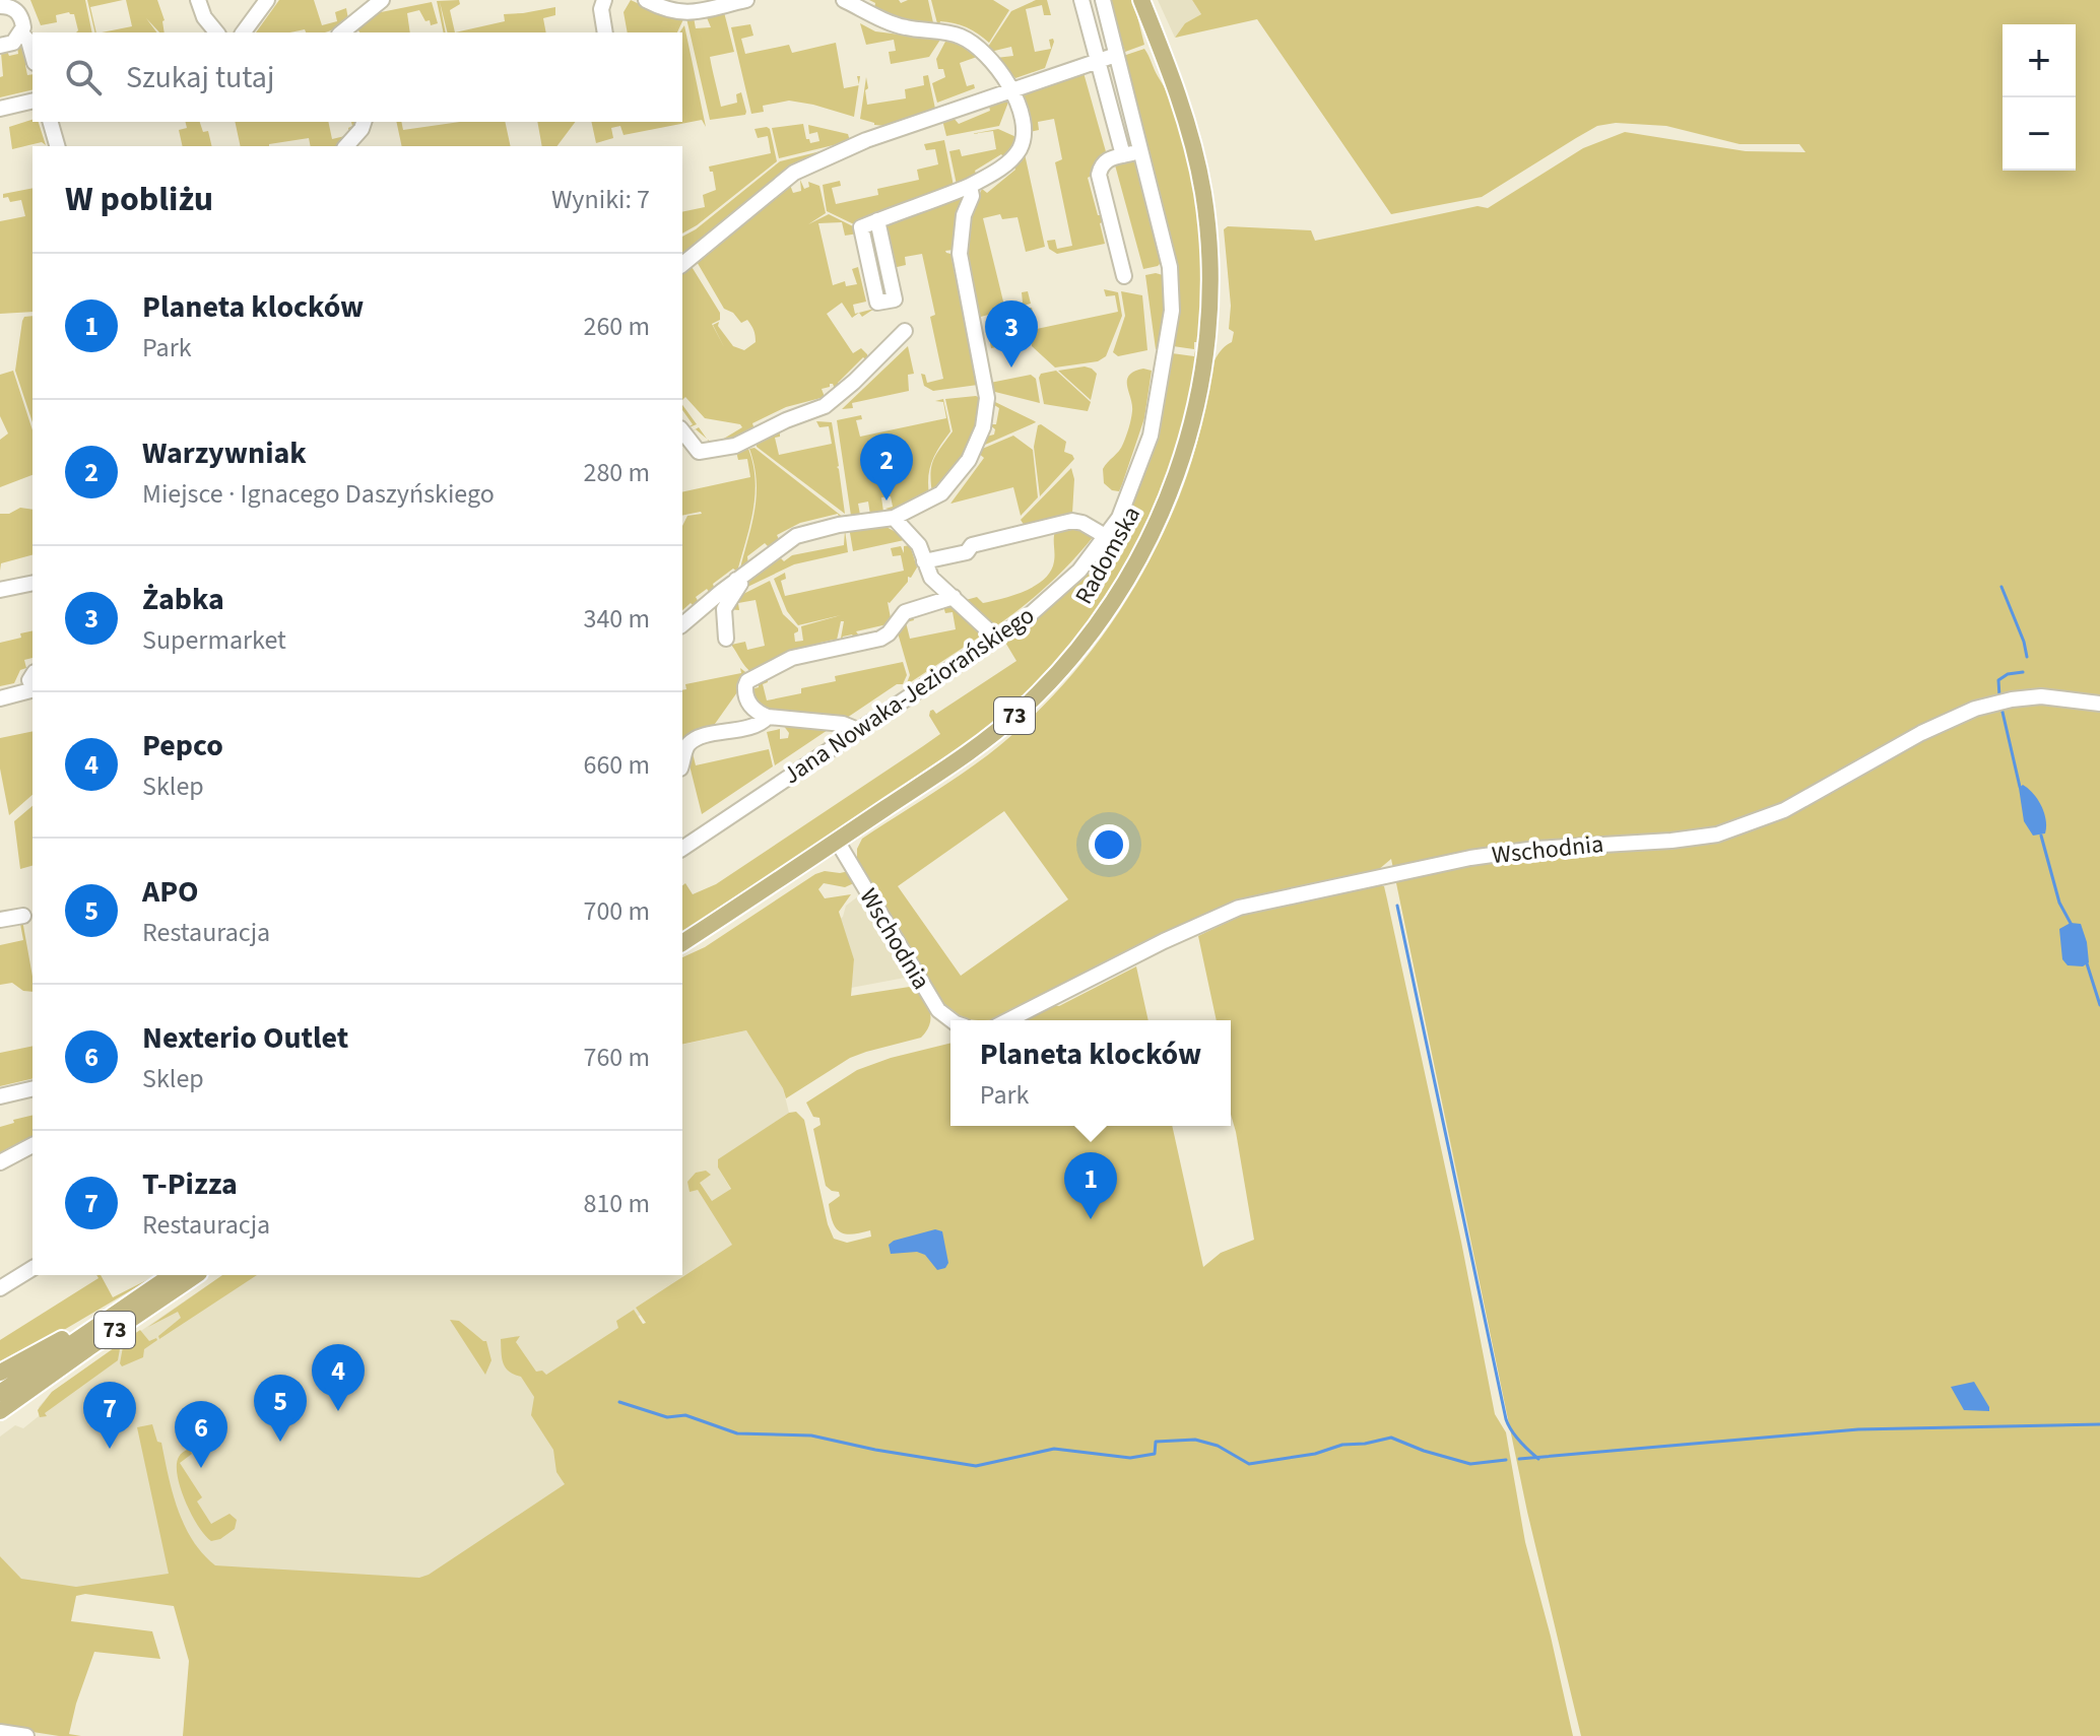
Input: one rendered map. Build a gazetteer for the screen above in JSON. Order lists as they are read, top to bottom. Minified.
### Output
{"streets":{"main road":["Radomska","73"],"street":["Jana Nowaka-Jeziorańskiego","Wschodnia"]},"crossings":[["Radomska","Wschodnia"]],"page":{"map_buttons":["+","−"],"search":"Szukaj tutaj","heading":["W pobliżu","Wyniki: 7"],"list":[{"mark":"1","name":"Planeta klocków","note":"Park","value":"260 m"},{"mark":"2","name":"Warzywniak","note":"Miejsce · Ignacego Daszyńskiego","value":"280 m"},{"mark":"3","name":"Żabka","note":"Supermarket","value":"340 m"},{"mark":"4","name":"Pepco","note":"Sklep","value":"660 m"},{"mark":"5","name":"APO","note":"Restauracja","value":"700 m"},{"mark":"6","name":"Nexterio Outlet","note":"Sklep","value":"760 m"},{"mark":"7","name":"T-Pizza","note":"Restauracja","value":"810 m"}],"pins":["3","2","1","4","5","7","6"],"popup":["Planeta klocków","Park"]}}
